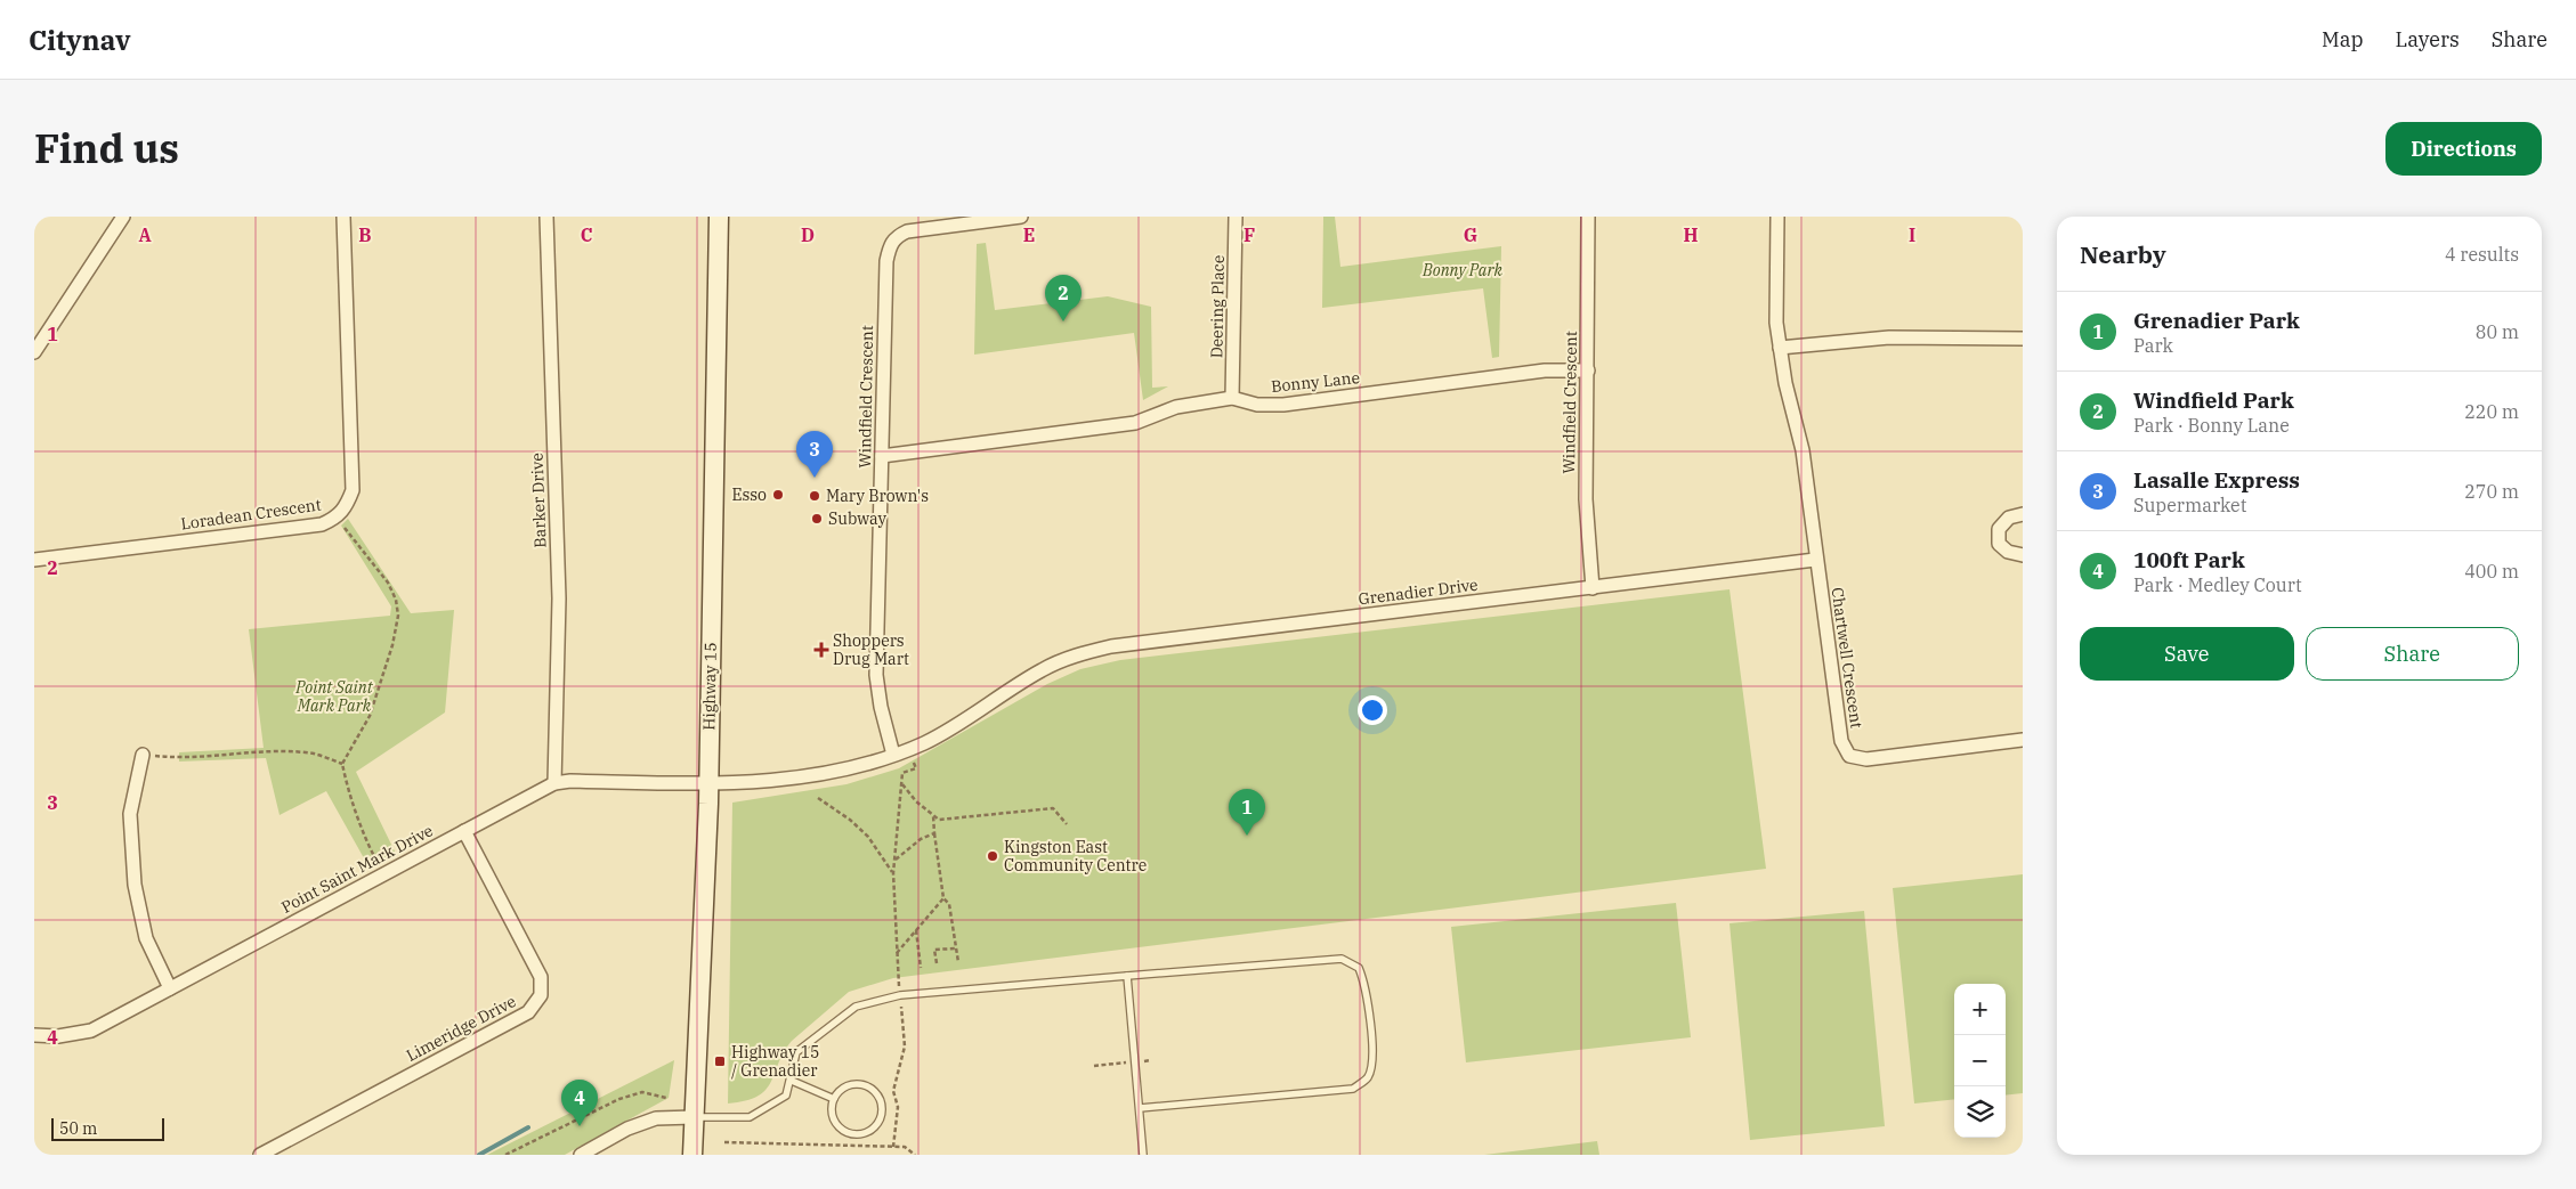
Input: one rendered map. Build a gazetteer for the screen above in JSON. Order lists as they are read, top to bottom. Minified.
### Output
{"streets":{"main road":["Highway 15"],"street":["Deering Place","Bonny Lane","Windfield Crescent","Barker Drive","Loradean Crescent","Grenadier Drive","Chartwell Crescent","Point Saint Mark Drive","Limeridge Drive"]},"crossings":[["Deering Place","Bonny Lane"],["Bonny Lane","Windfield Crescent"],["Windfield Crescent","Grenadier Drive"],["Barker Drive","Point Saint Mark Drive"],["Grenadier Drive","Chartwell Crescent"],["Grenadier Drive","Highway 15"],["Grenadier Drive","Point Saint Mark Drive"],["Highway 15","Point Saint Mark Drive"],["Point Saint Mark Drive","Limeridge Drive"]],"parks":["Bonny Park","Point Saint Mark Park"],"places":{"other":["Esso","Mary Brown's","Subway","Kingston East Community Centre"],"health":["Shoppers Drug Mart"],"transit":["Highway 15 / Grenadier"]},"scale_bar":"50 m","page":{"header":"Citynav","nav":["Map","Layers","Share"],"title":"Find us","buttons":["Directions",["Save","Share"]],"heading":["Nearby","4 results"],"pins":["2","3","1","4"],"list":[{"mark":"1","name":"Grenadier Park","note":"Park","value":"80 m"},{"mark":"2","name":"Windfield Park","note":"Park · Bonny Lane","value":"220 m"},{"mark":"3","name":"Lasalle Express","note":"Supermarket","value":"270 m"},{"mark":"4","name":"100ft Park","note":"Park · Medley Court","value":"400 m"}],"map_buttons":["+","−"],"scale":"50 m"},"grid":{"columns":["A","B","C","D","E","F","G","H","I"],"rows":["1","2","3","4"]}}
